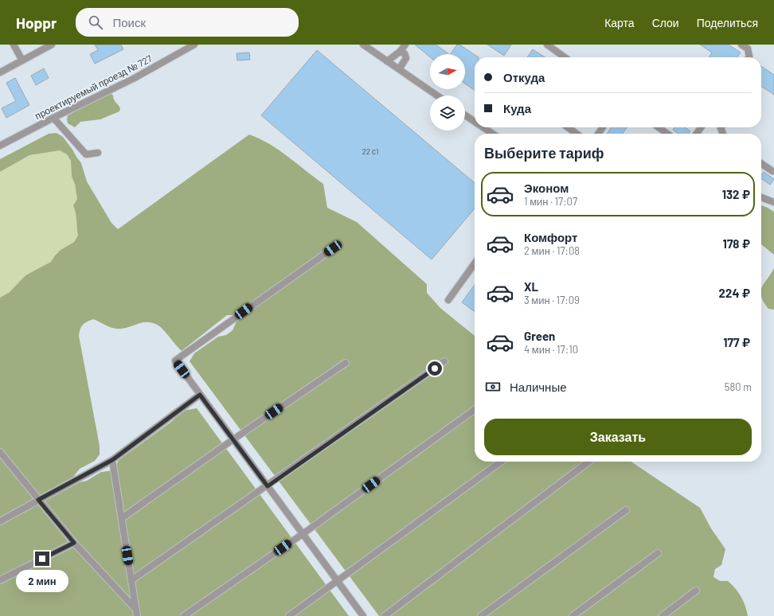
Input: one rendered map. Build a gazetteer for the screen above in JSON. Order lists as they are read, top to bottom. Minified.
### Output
{"streets":{"street":["проектируемый проезд № 727"]},"house_numbers":["22 с1"],"north":"right","page":{"header":"Hoppr","search":"Поиск","nav":["Карта","Слои","Поделиться"],"banner":["Откуда","Куда"],"heading":"Выберите тариф","list":[{"name":"Эконом","note":"1 мин · 17:07","value":"132 ₽"},{"name":"Комфорт","note":"2 мин · 17:08","value":"178 ₽"},{"name":"XL","note":"3 мин · 17:09","value":"224 ₽"},{"name":"Green","note":"4 мин · 17:10","value":"177 ₽"}],"pay":["Наличные","580 m"],"buttons":"Заказать","bubble":"2 мин"}}
